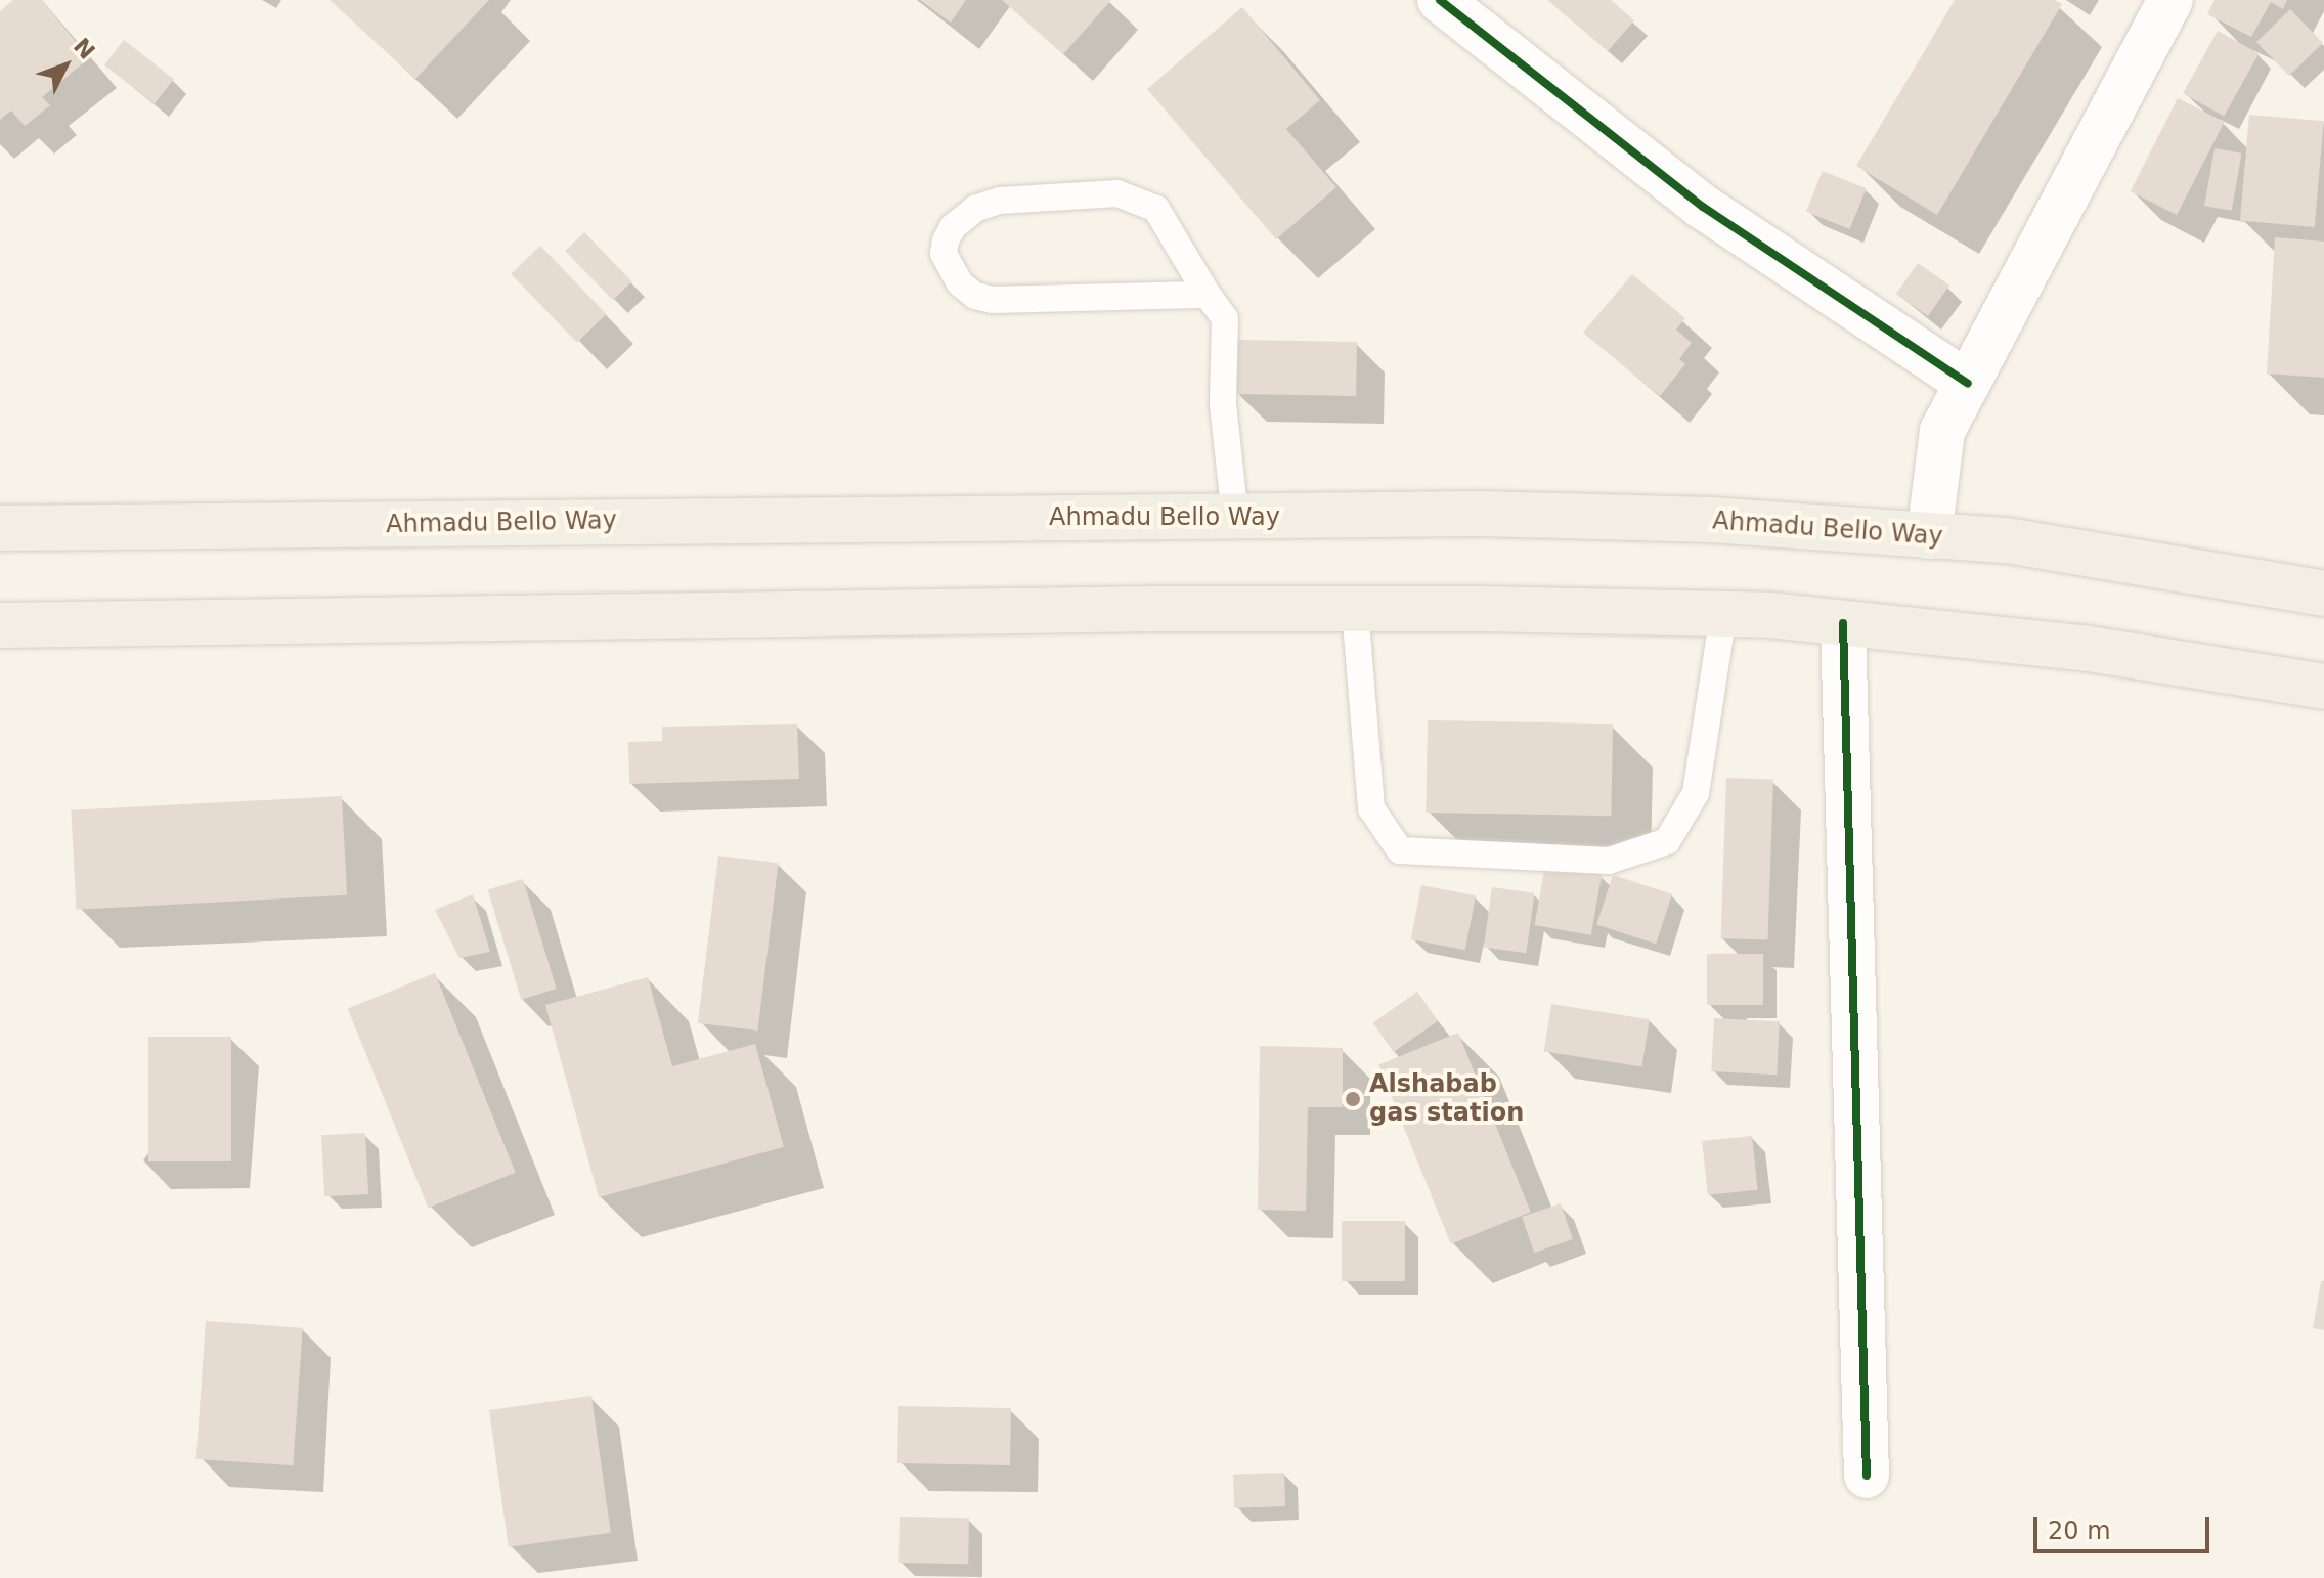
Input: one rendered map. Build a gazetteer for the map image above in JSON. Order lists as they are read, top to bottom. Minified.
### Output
{"streets":{"main road":["Ahmadu Bello Way"]},"places":["Alshabab gas station"],"scale_bar":"20 m","north":"top right"}
